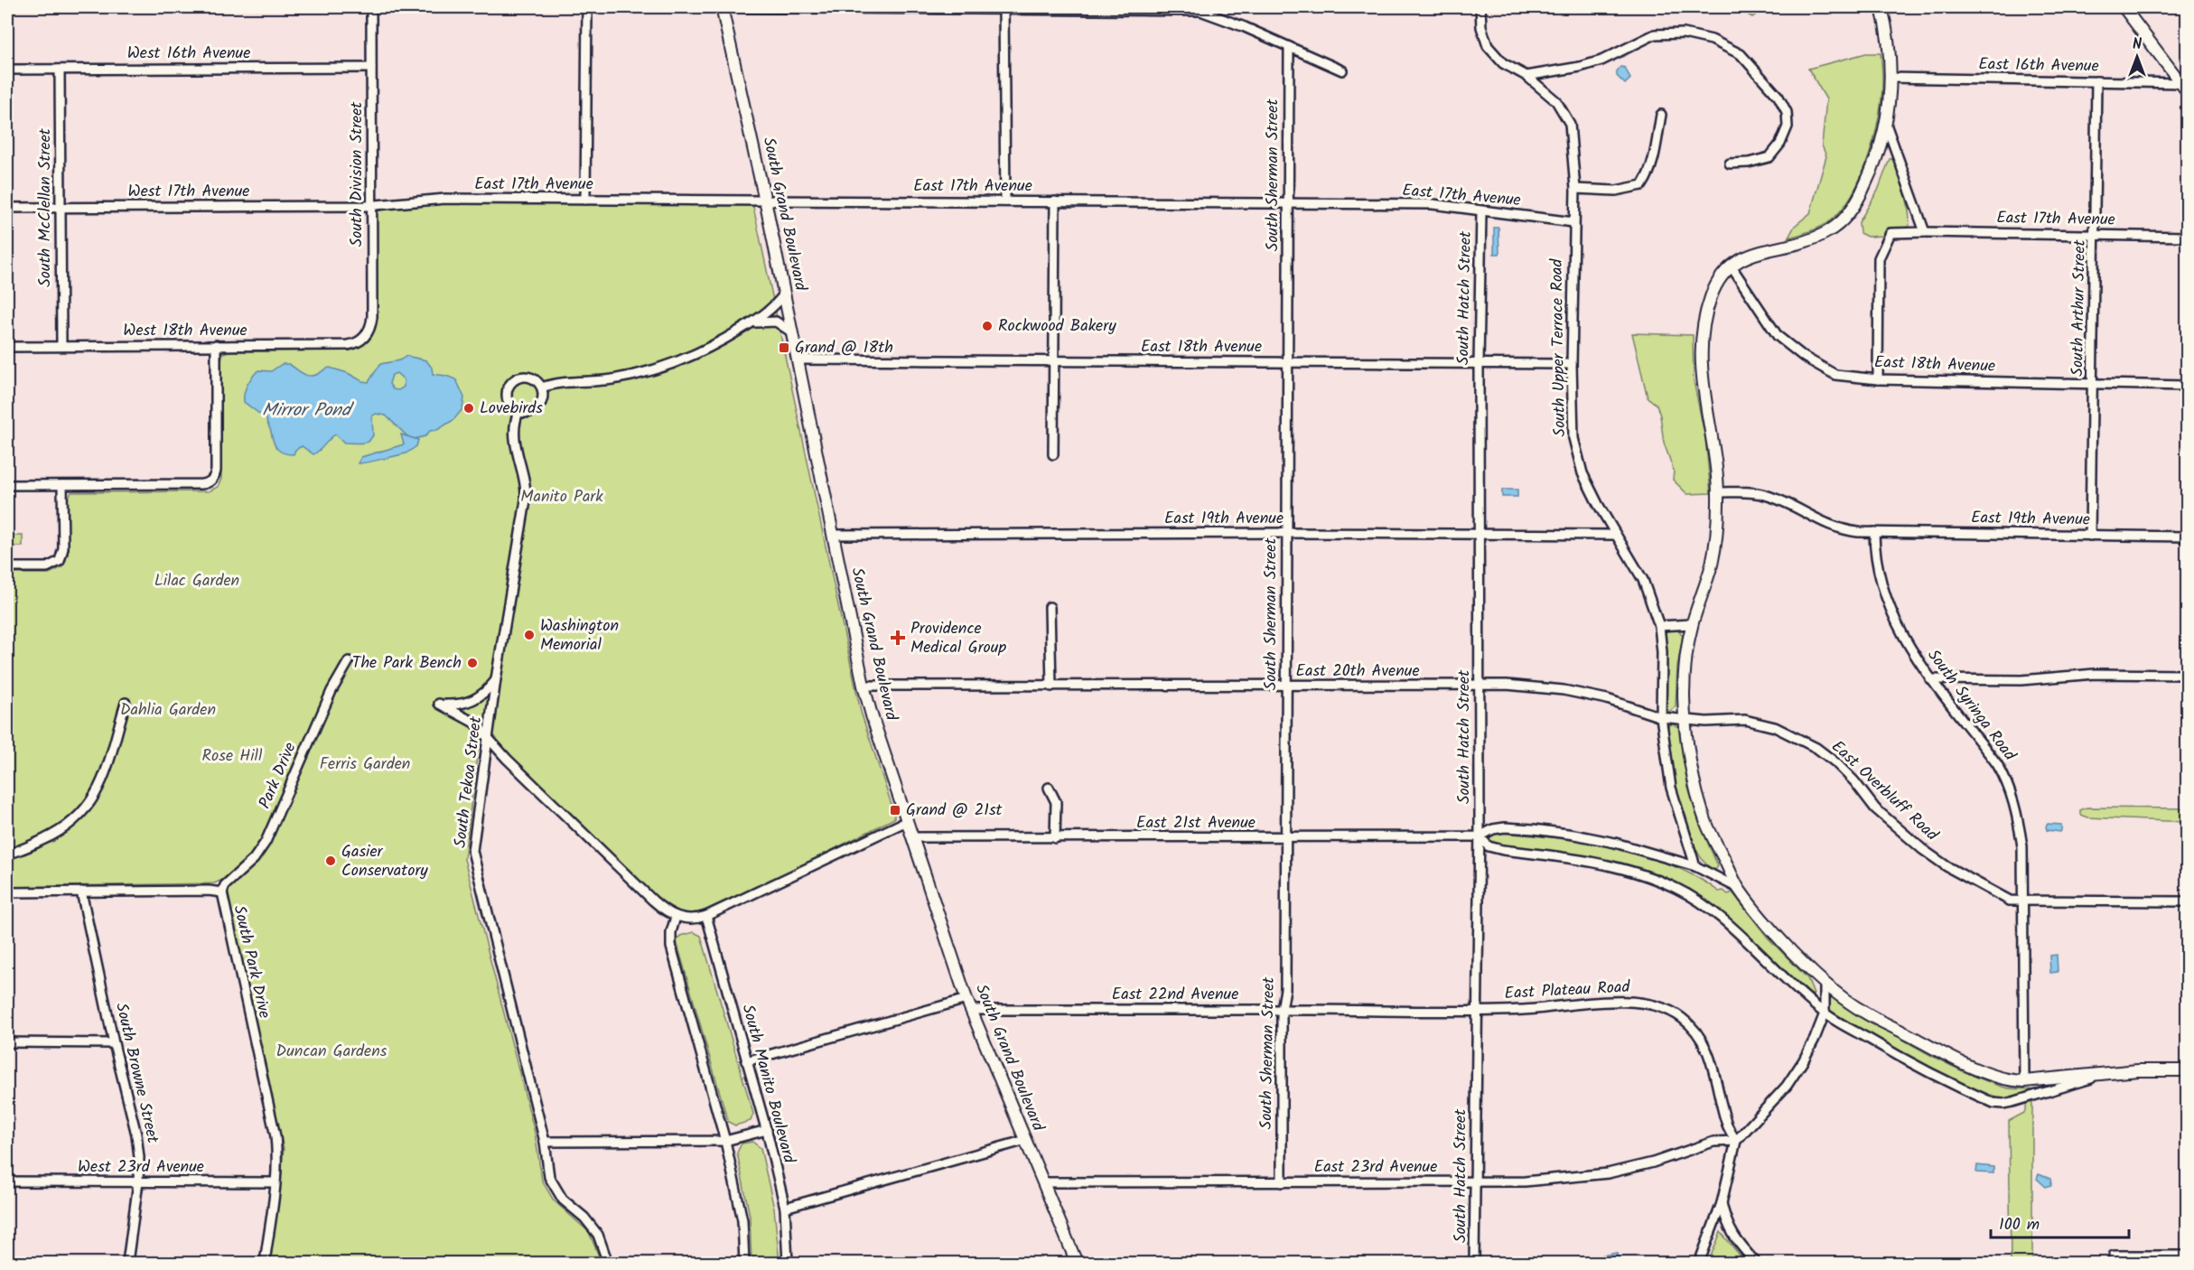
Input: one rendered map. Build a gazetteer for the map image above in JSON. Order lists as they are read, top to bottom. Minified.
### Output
{"streets":{"street":["West 16th Avenue","East 16th Avenue","South Division Street","South Sherman Street","East 17th Avenue","West 17th Avenue","South McClellan Street","South Grand Boulevard","South Hatch Street","South Arthur Street","West 18th Avenue","East 18th Avenue","South Upper Terrace Road","East 19th Avenue","East 20th Avenue","South Syringa Road","Park Drive","South Tekoa Street","East Overbluff Road","East 21st Avenue","South Park Drive","East Plateau Road","East 22nd Avenue","South Browne Street","South Manito Boulevard","West 23rd Avenue","East 23rd Avenue"]},"crossings":[["West 16th Avenue","South Division Street"],["West 16th Avenue","South McClellan Street"],["East 16th Avenue","South Arthur Street"],["South Division Street","East 17th Avenue"],["South Division Street","West 17th Avenue"],["South Division Street","West 18th Avenue"],["South Sherman Street","East 17th Avenue"],["South Sherman Street","East 18th Avenue"],["South Sherman Street","East 19th Avenue"],["South Sherman Street","East 20th Avenue"],["South Sherman Street","East 21st Avenue"],["South Sherman Street","East 22nd Avenue"],["South Sherman Street","East 23rd Avenue"],["East 17th Avenue","West 17th Avenue"],["East 17th Avenue","South Grand Boulevard"],["East 17th Avenue","South Hatch Street"],["East 17th Avenue","South Arthur Street"],["East 17th Avenue","East 18th Avenue"],["East 17th Avenue","South Upper Terrace Road"],["West 17th Avenue","South McClellan Street"],["South McClellan Street","West 18th Avenue"],["South Grand Boulevard","East 18th Avenue"],["South Grand Boulevard","East 19th Avenue"],["South Grand Boulevard","East 20th Avenue"],["South Grand Boulevard","East 21st Avenue"],["South Grand Boulevard","East 22nd Avenue"],["South Grand Boulevard","East 23rd Avenue"],["South Hatch Street","East 18th Avenue"],["South Hatch Street","East 19th Avenue"],["South Hatch Street","East 20th Avenue"],["South Hatch Street","East 21st Avenue"],["South Hatch Street","East Plateau Road"],["South Hatch Street","East 22nd Avenue"],["South Hatch Street","East 23rd Avenue"],["South Arthur Street","East 18th Avenue"],["South Arthur Street","East 19th Avenue"],["East 18th Avenue","South Upper Terrace Road"],["South Upper Terrace Road","East 19th Avenue"],["South Upper Terrace Road","East 20th Avenue"],["East 19th Avenue","South Syringa Road"],["East 20th Avenue","East Overbluff Road"],["South Syringa Road","East Overbluff Road"],["Park Drive","South Park Drive"],["South Park Drive","West 23rd Avenue"],["East Plateau Road","East 22nd Avenue"],["East Plateau Road","East 23rd Avenue"],["East 22nd Avenue","South Manito Boulevard"],["South Browne Street","West 23rd Avenue"]],"water":["Mirror Pond"],"parks":["Manito Park","Lilac Garden","Dahlia Garden","Rose Hill","Ferris Garden","Duncan Gardens"],"places":{"other":["Rockwood Bakery","Lovebirds","Washington Memorial","The Park Bench","Gasier Conservatory"],"transit":["Grand @ 18th","Grand @ 21st"],"health":["Providence Medical Group"]},"scale_bar":"100 m","north":"top"}
